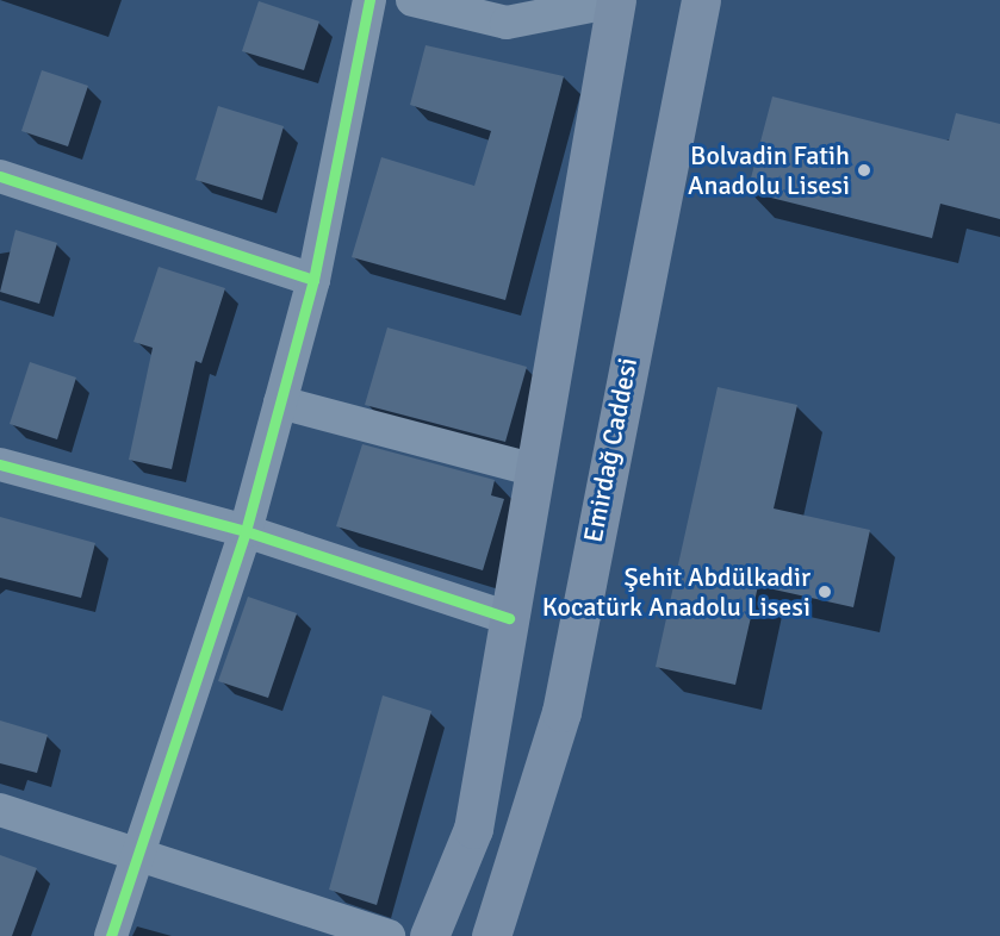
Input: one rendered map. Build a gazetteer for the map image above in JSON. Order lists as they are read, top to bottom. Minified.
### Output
{"streets":{"main road":["Emirdağ Caddesi"]},"places":["Bolvadin Fatih Anadolu Lisesi","Şehit Abdülkadir Kocatürk Anadolu Lisesi"]}
